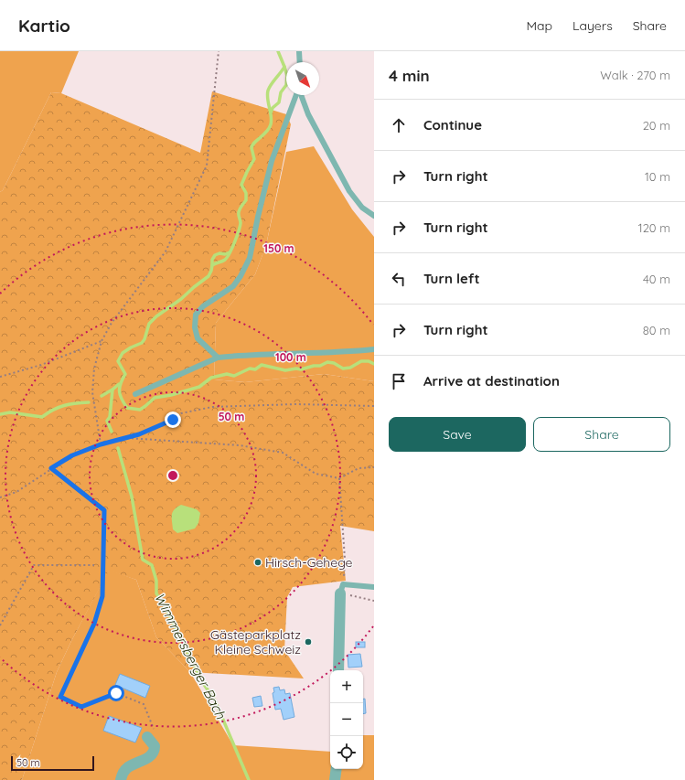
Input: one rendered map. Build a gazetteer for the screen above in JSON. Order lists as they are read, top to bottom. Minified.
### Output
{"water":["Wimmersberger Bach"],"places":["Hirsch-Gehege","Gästeparkplatz Kleine Schweiz"],"scale_bar":"50 m","north":"bottom right","page":{"header":"Kartio","nav":["Map","Layers","Share"],"heading":["4 min","Walk · 270 m"],"list":[["Continue","20 m"],["Turn right","10 m"],["Turn right","120 m"],["Turn left","40 m"],["Turn right","80 m"],"Arrive at destination"],"buttons":["Save","Share"],"map_buttons":["+","−"],"scale":"50 m"},"rings":["150 m","100 m","50 m"]}
